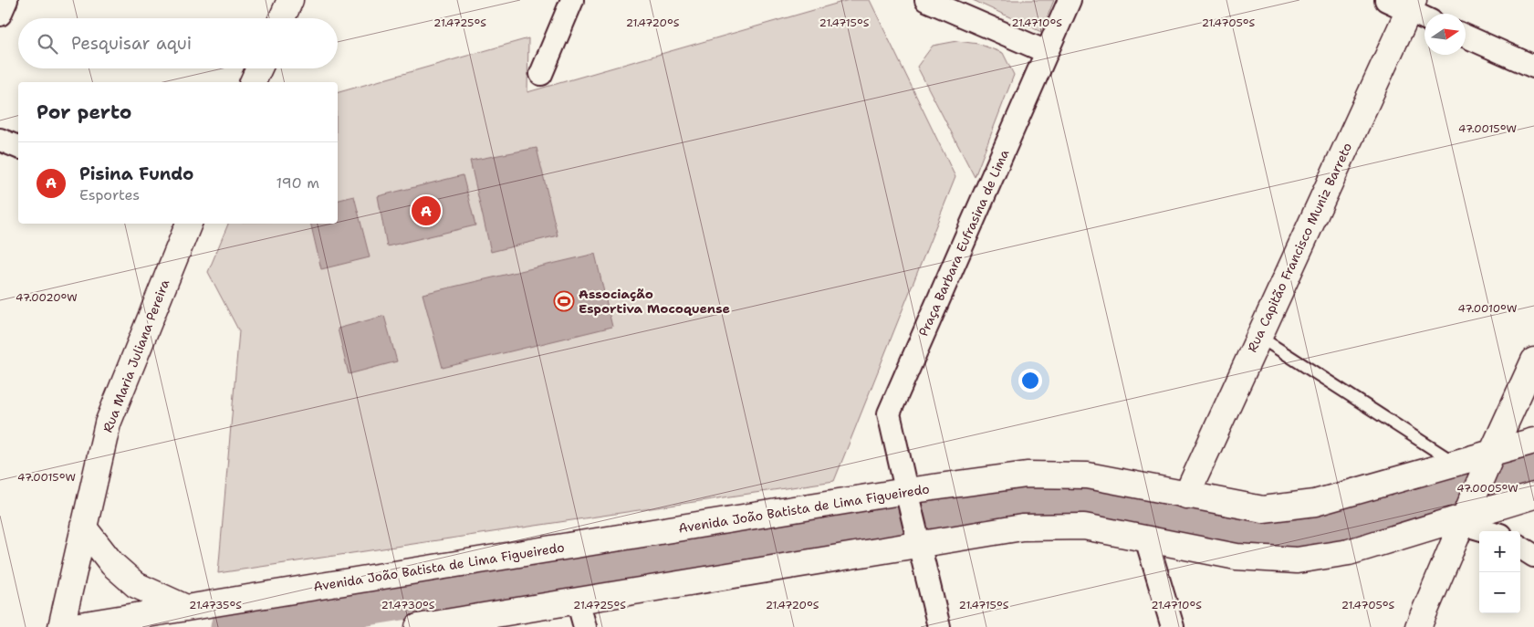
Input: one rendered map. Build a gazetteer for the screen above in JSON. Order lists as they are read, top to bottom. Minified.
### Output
{"streets":{"main road":["Rua Capitão Francisco Muniz Barreto","Rua Maria Juliana Pereira","Avenida João Batista de Lima Figueiredo"],"street":["Praça Barbara Eufrasina de Lima"]},"crossings":[["Praça Barbara Eufrasina de Lima","Avenida João Batista de Lima Figueiredo"],["Rua Capitão Francisco Muniz Barreto","Avenida João Batista de Lima Figueiredo"]],"places":{"sports":["Associação Esportiva Mocoquense"]},"north":"right","page":{"search":"Pesquisar aqui","heading":"Por perto","list":[{"mark":"A","name":"Pisina Fundo","note":"Esportes","value":"190 m"}],"pins":"A","map_buttons":["+","−"]},"coordinates":["21.4725°S","21.4720°S","21.4715°S","21.4710°S","21.4705°S","47.0015°W","47.0020°W","47.0010°W","47.0005°W","21.4735°S","21.4730°S"]}
